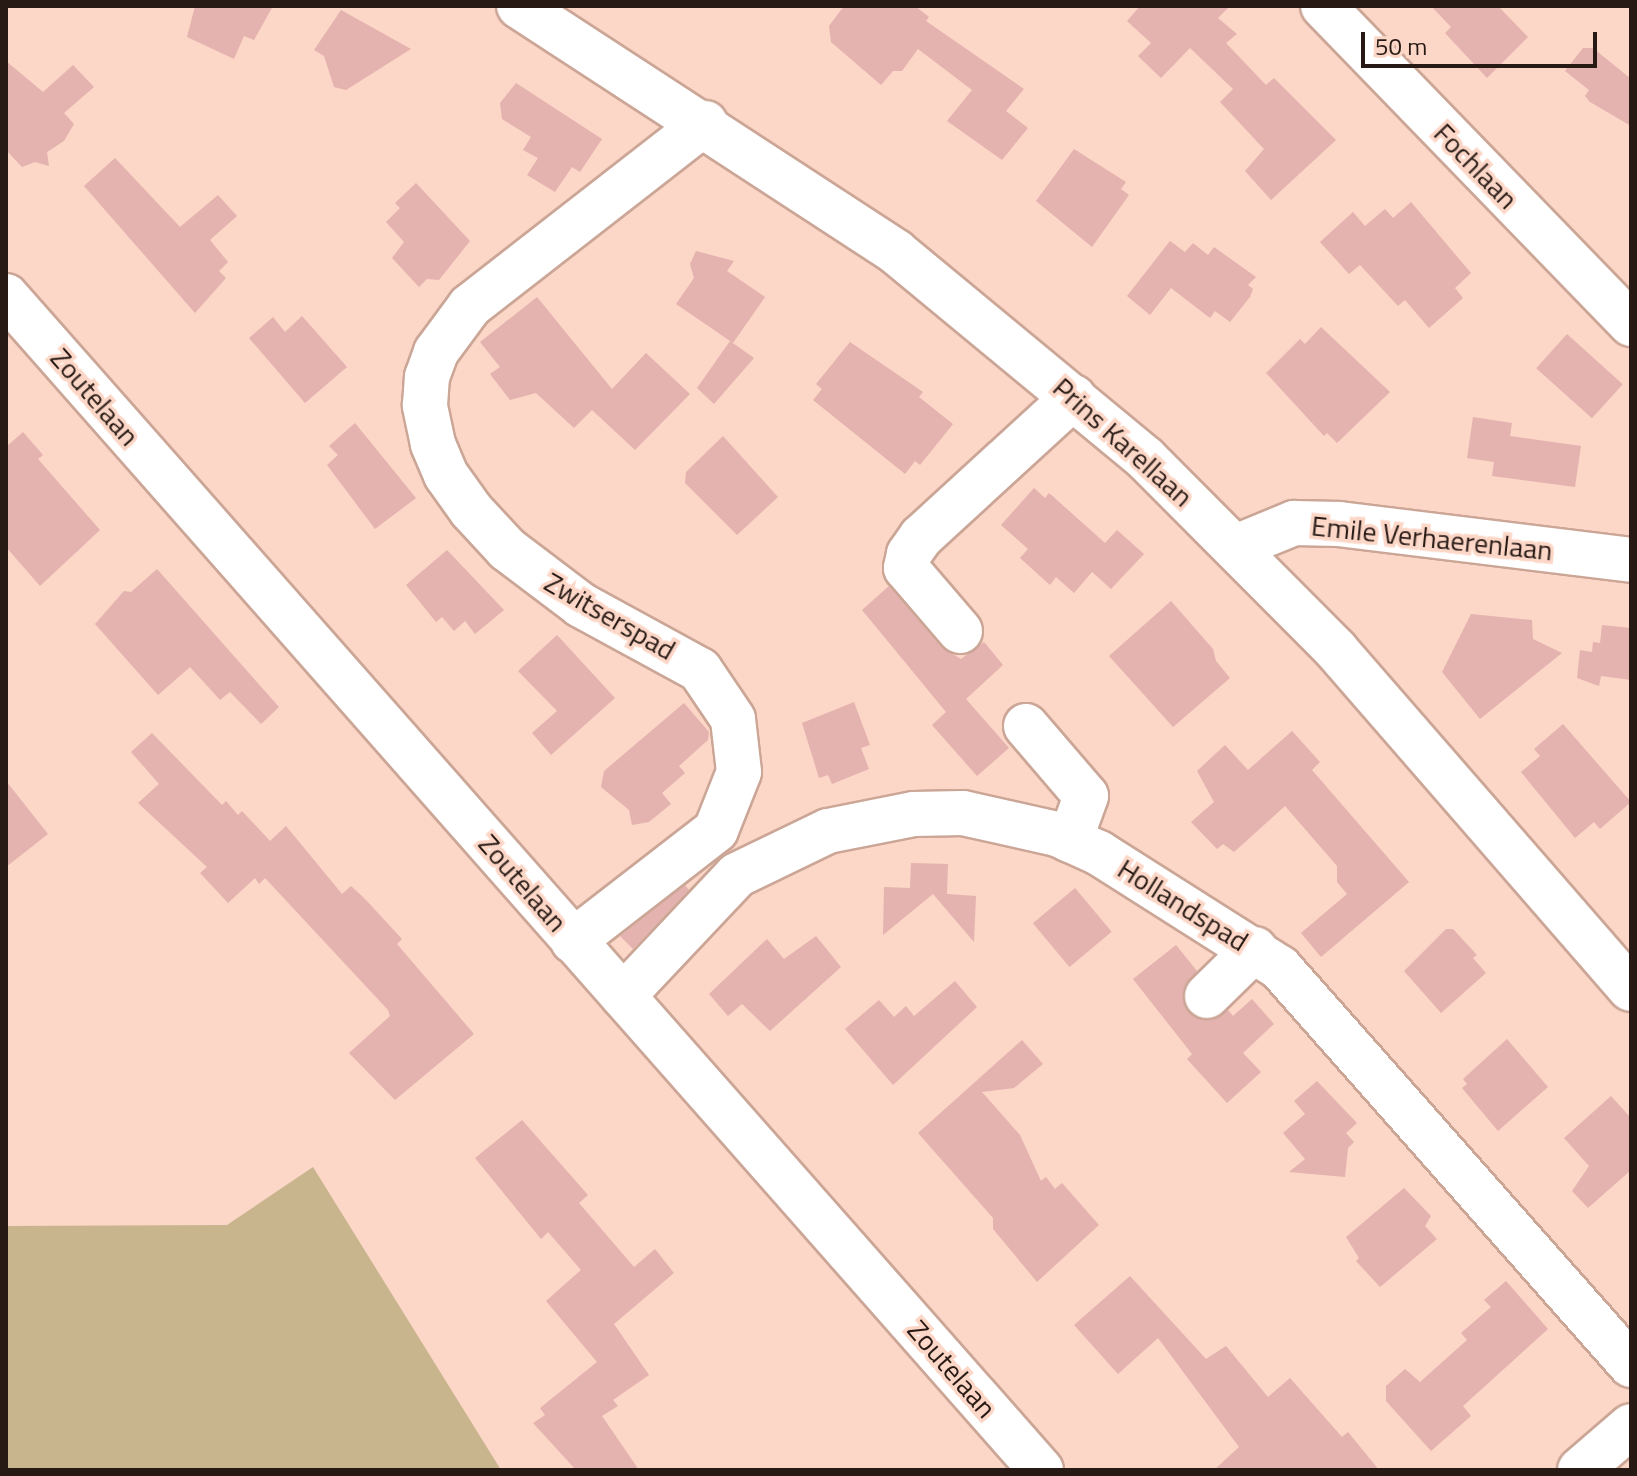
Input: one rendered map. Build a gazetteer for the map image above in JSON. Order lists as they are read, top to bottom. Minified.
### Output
{"streets":{"street":["Fochlaan","Zoutelaan","Prins Karellaan","Emile Verhaerenlaan","Zwitserspad","Hollandspad"]},"crossings":[["Zoutelaan","Zwitserspad"],["Zoutelaan","Hollandspad"],["Prins Karellaan","Emile Verhaerenlaan"],["Prins Karellaan","Zwitserspad"]],"scale_bar":"50 m"}
